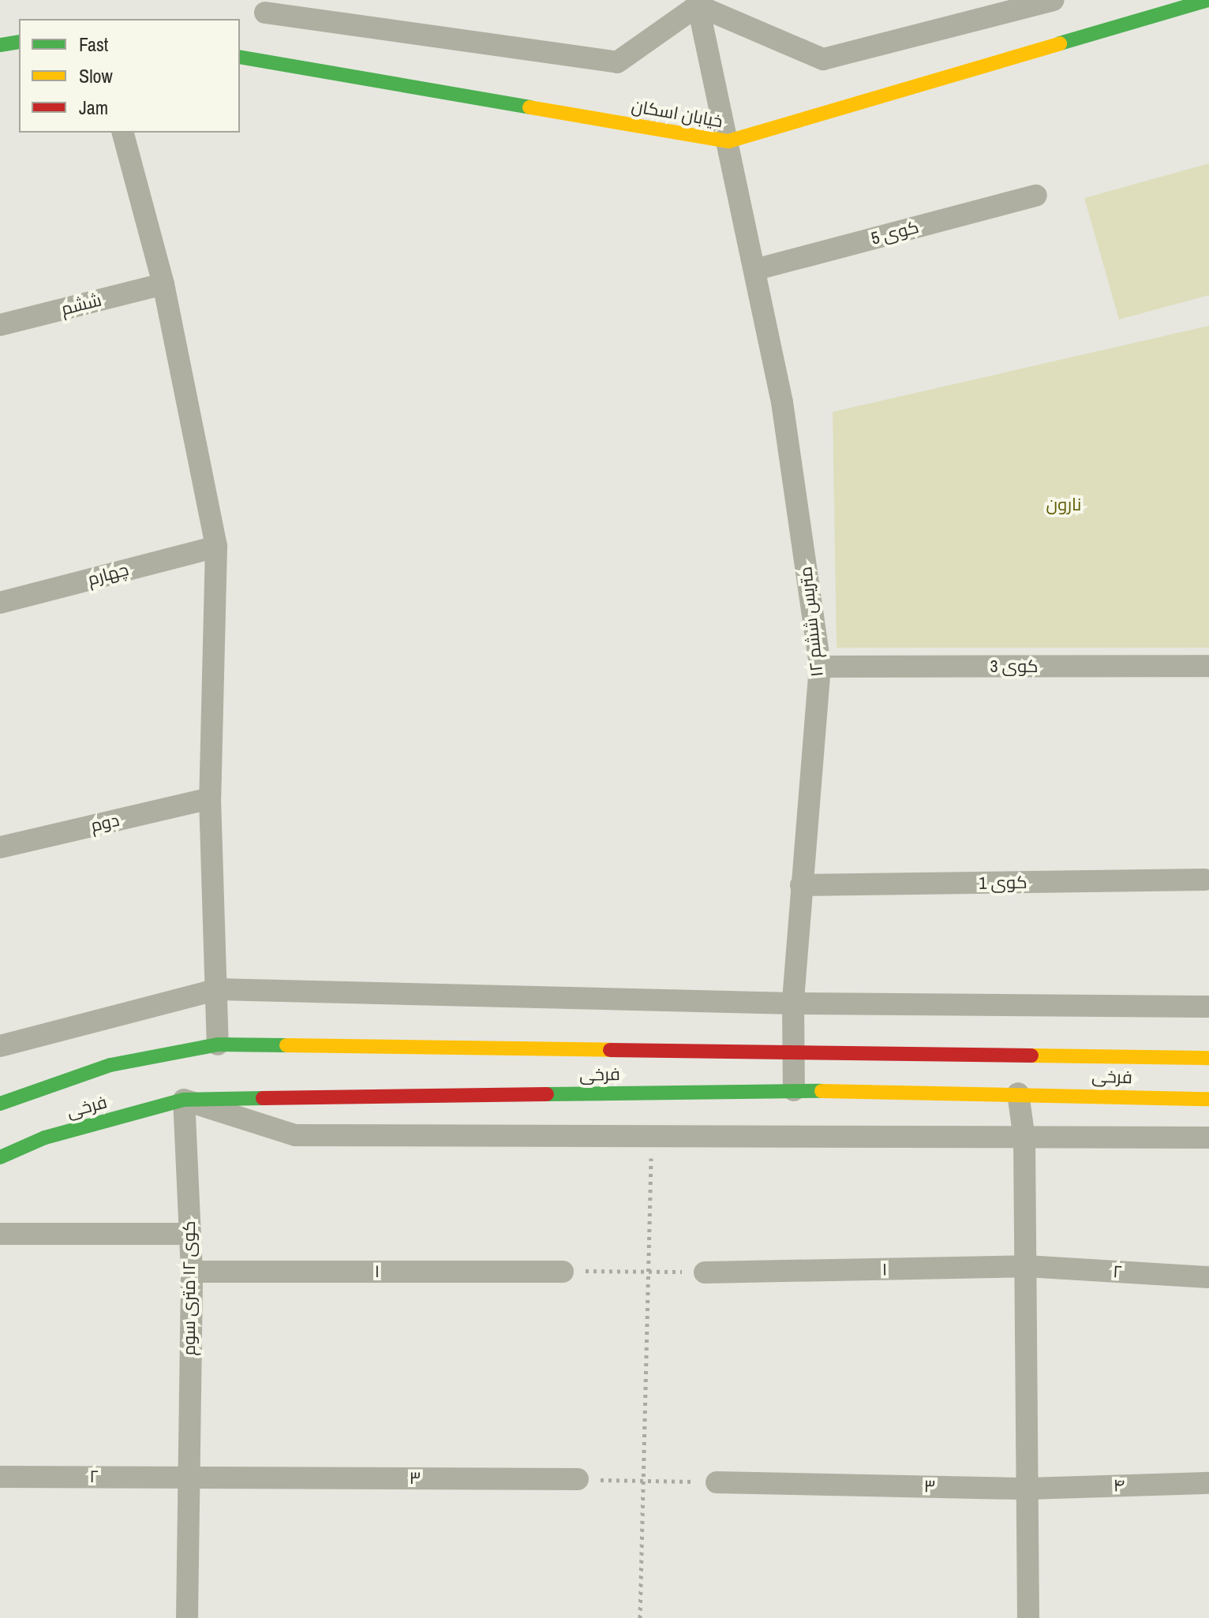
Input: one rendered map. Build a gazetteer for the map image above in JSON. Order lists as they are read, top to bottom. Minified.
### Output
{"streets":{"main road":["خیابان اسکان","فرخی"],"street":["کوی 5","ششم","چهارم","۱۲ متریس ششم","کوی 3","دوم","کوی 1","۱","۲","کوی ۱۲ متری سوم","۳","۴"]},"crossings":[["خیابان اسکان","۱۲ متریس ششم"],["کوی 5","۱۲ متریس ششم"],["۱۲ متریس ششم","کوی 3"],["۱۲ متریس ششم","کوی 1"],["۱۲ متریس ششم","فرخی"],["فرخی","کوی ۱۲ متری سوم"],["۱","۲"],["۱","کوی ۱۲ متری سوم"],["۲","کوی ۱۲ متری سوم"],["۲","۳"],["کوی ۱۲ متری سوم","۳"],["۳","۴"]],"parks":["نارون"],"legend":["Fast","Slow","Jam"]}
